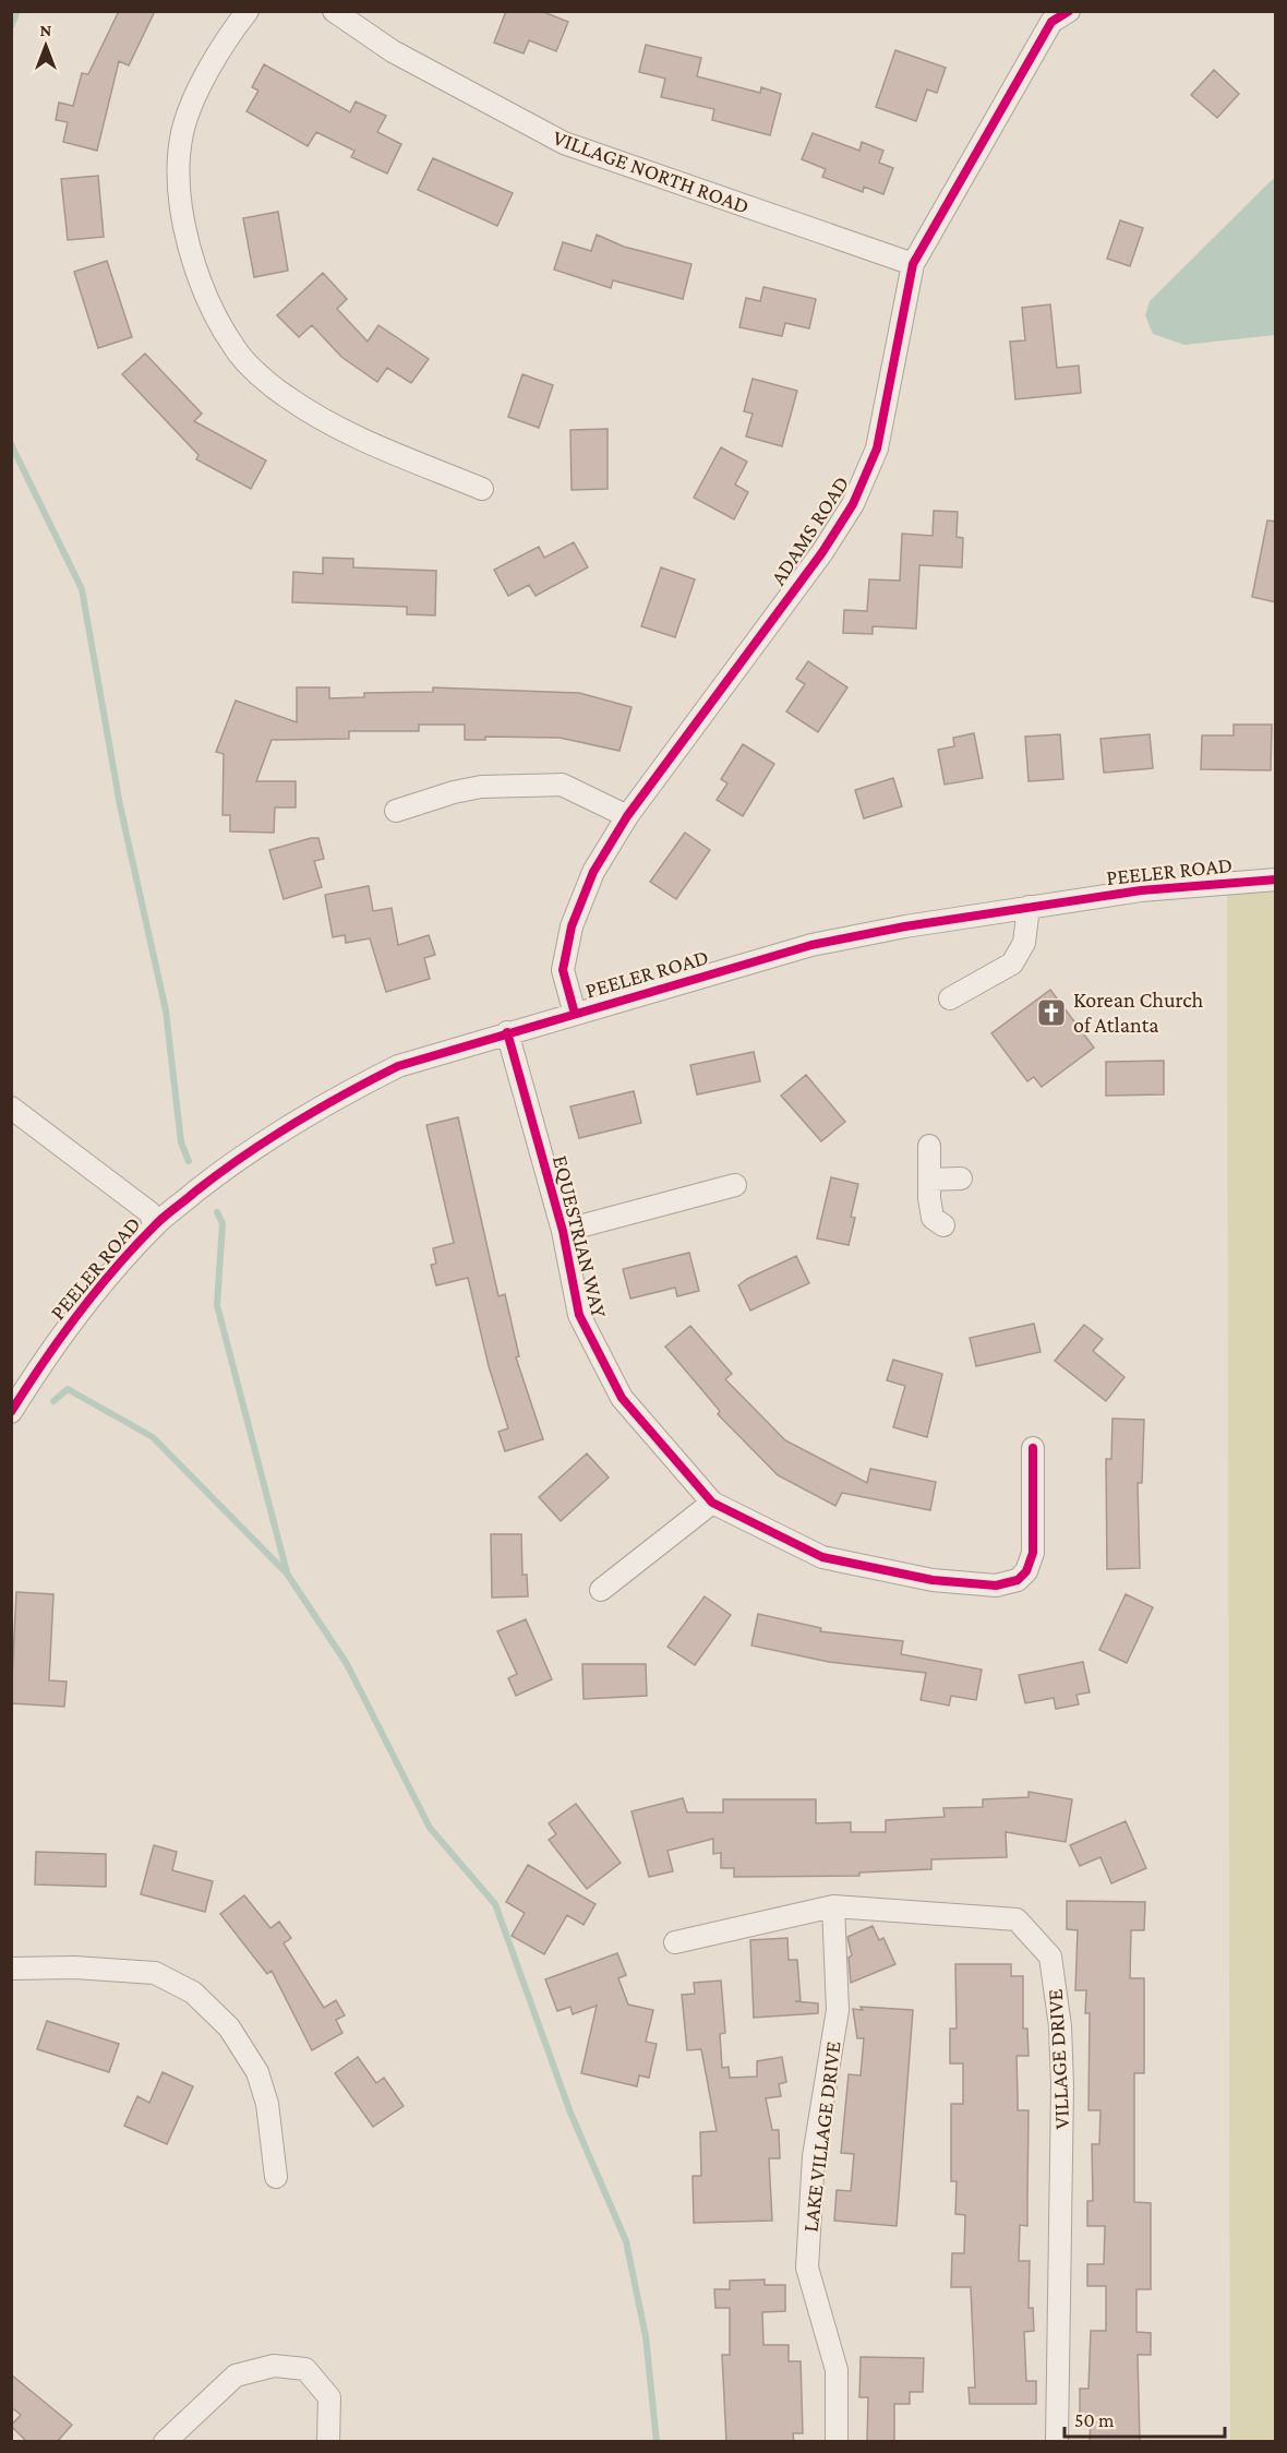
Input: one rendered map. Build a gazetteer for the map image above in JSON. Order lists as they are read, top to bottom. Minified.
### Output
{"streets":{"street":["VILLAGE NORTH ROAD","ADAMS ROAD","PEELER ROAD","EQUESTRIAN WAY","VILLAGE DRIVE","LAKE VILLAGE DRIVE"]},"crossings":[["VILLAGE NORTH ROAD","ADAMS ROAD"],["ADAMS ROAD","PEELER ROAD"],["PEELER ROAD","EQUESTRIAN WAY"],["VILLAGE DRIVE","LAKE VILLAGE DRIVE"]],"places":{"church":["Korean Church of Atlanta"]},"scale_bar":"50 m","north":"top"}
